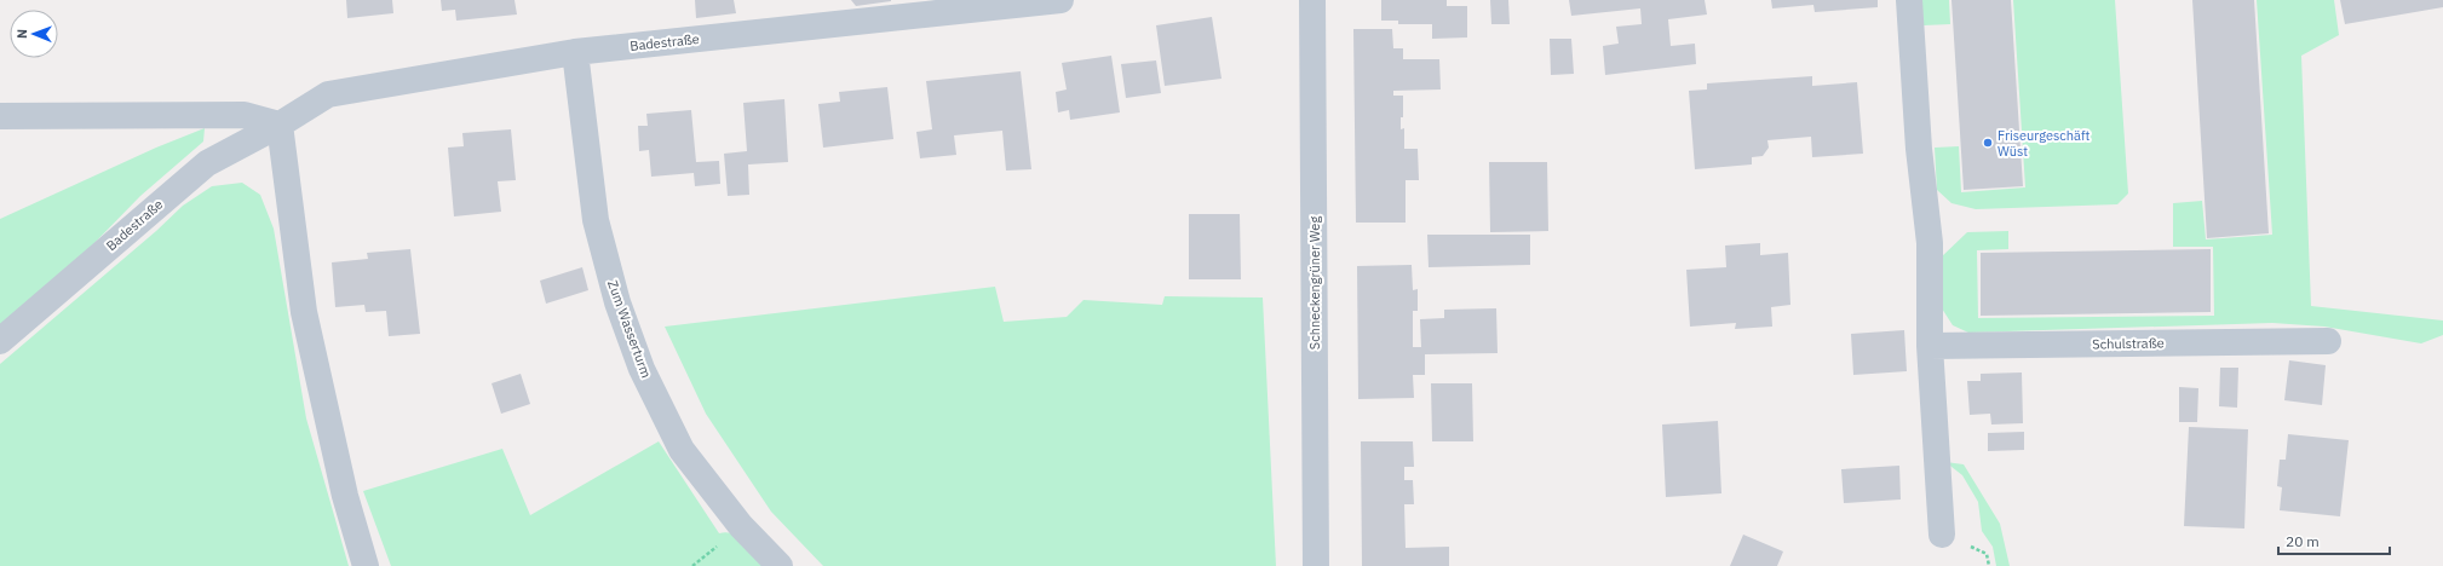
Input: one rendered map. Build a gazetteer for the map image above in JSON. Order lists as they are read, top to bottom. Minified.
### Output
{"streets":{"street":["Badestraße","Schneckengrüner Weg","Zum Wasserturm","Schulstraße"]},"crossings":[["Badestraße","Zum Wasserturm"]],"places":["Friseurgeschäft Wüst"],"scale_bar":"20 m","north":"left"}
